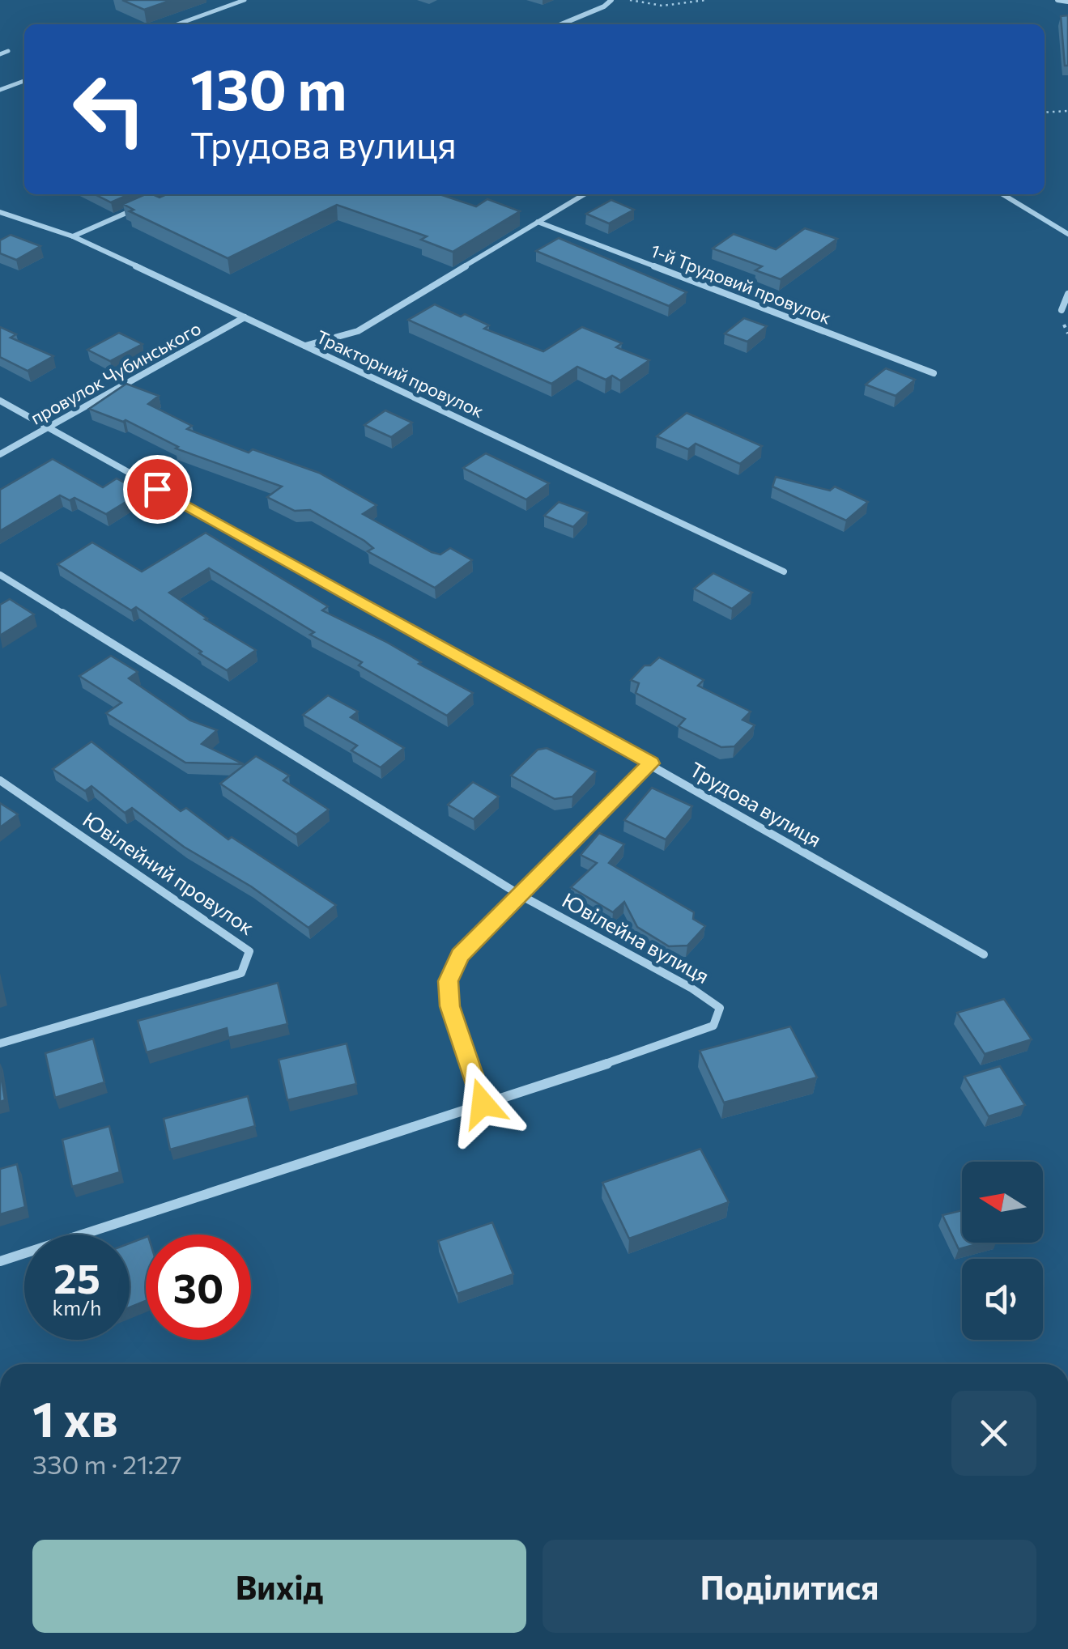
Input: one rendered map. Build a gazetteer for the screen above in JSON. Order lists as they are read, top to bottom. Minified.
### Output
{"streets":{"street":["1-й Трудовий провулок","провулок Чубинського","Тракторний провулок","Трудова вулиця","Ювілейний провулок","Ювілейна вулиця"]},"crossings":[["провулок Чубинського","Тракторний провулок"],["провулок Чубинського","Трудова вулиця"]],"north":"left","page":{"turn":["130 m","Трудова вулиця"],"speed":"25 km/h","limit":"30","heading":["1 хв","330 m · 21:27"],"buttons":["Вихід","Поділитися"]}}
